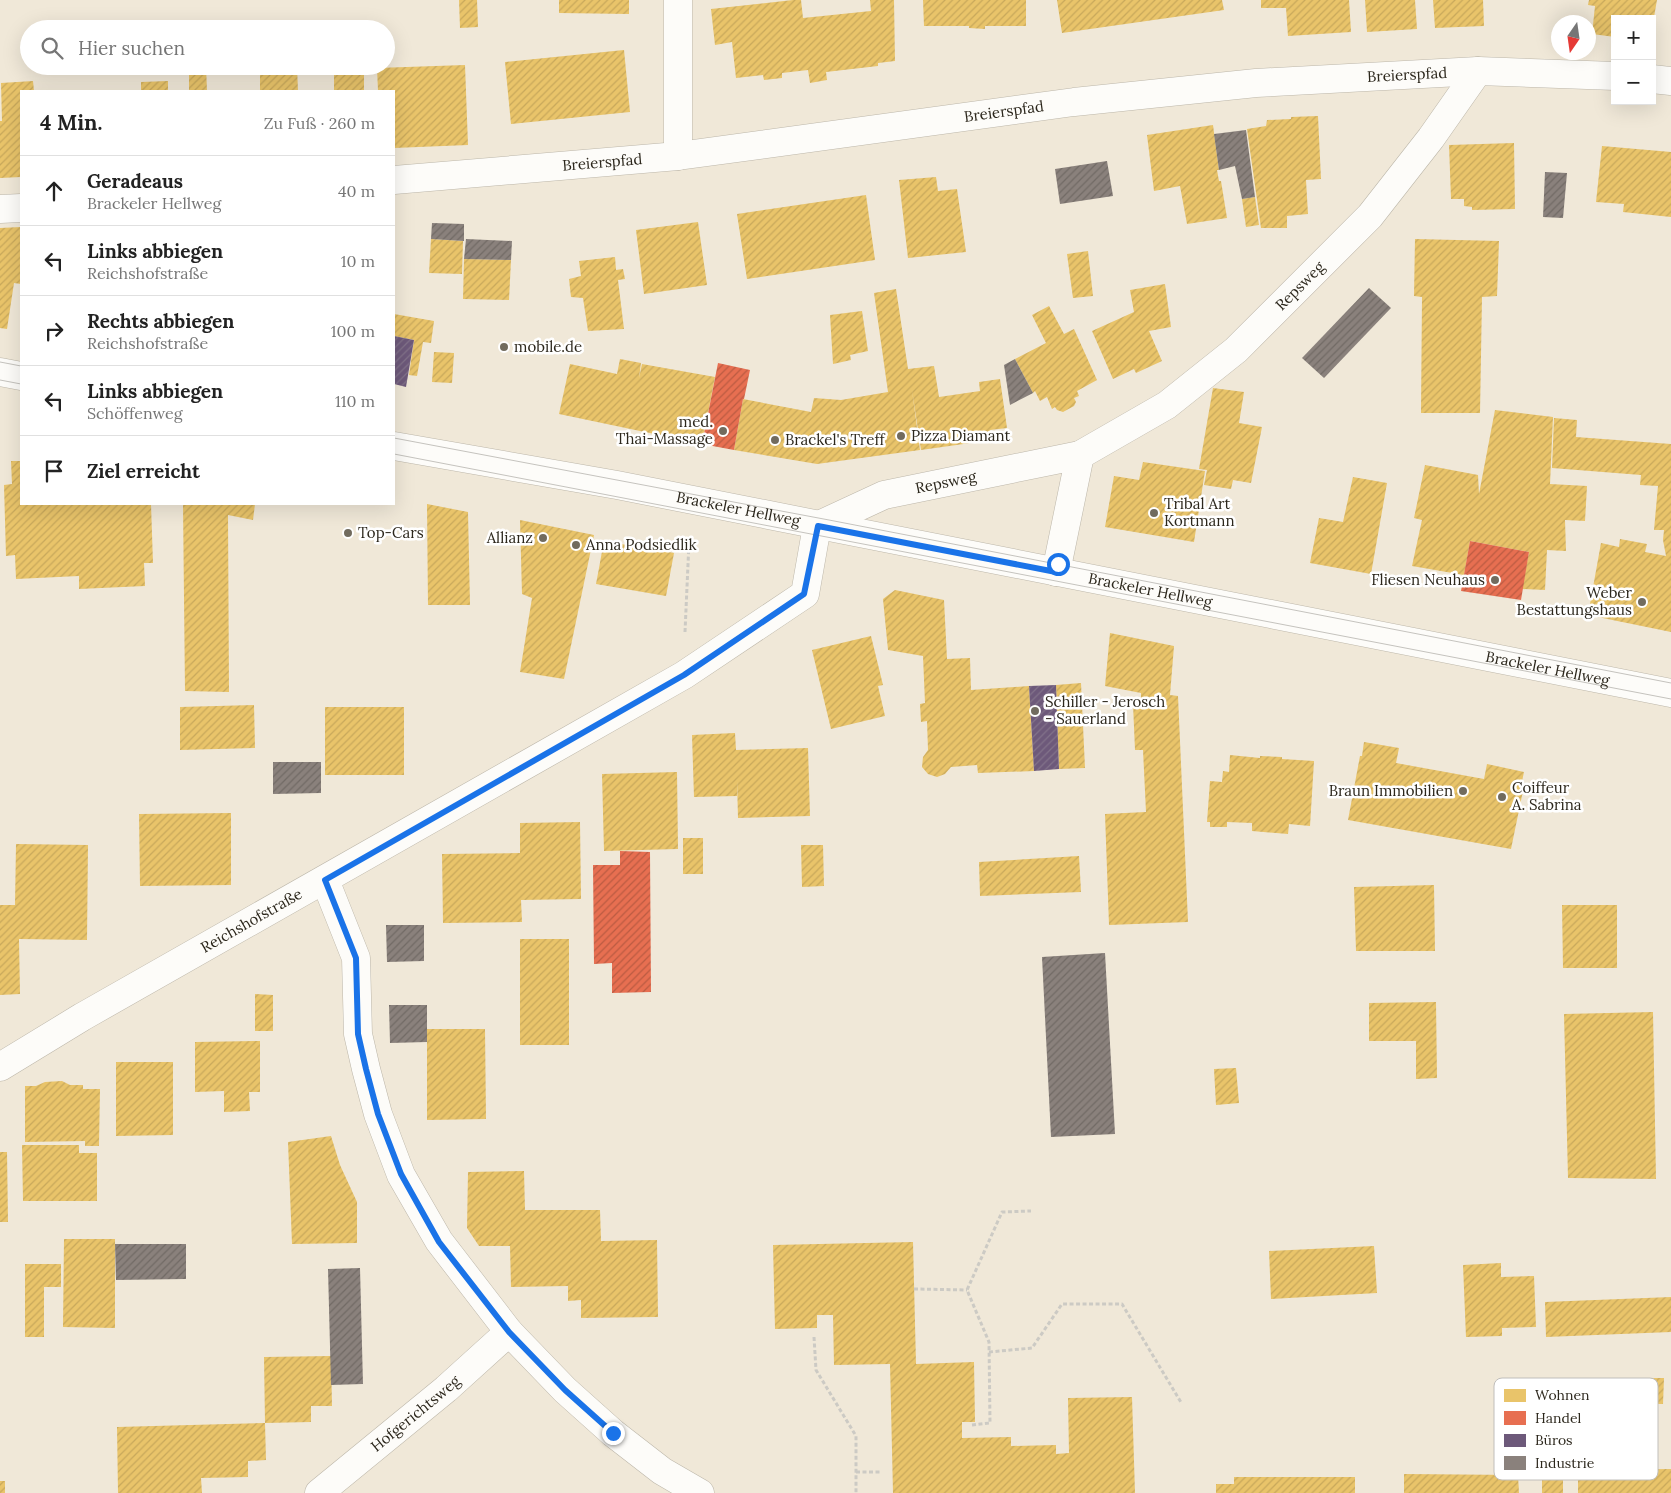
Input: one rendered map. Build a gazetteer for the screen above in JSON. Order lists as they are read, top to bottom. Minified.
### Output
{"streets":{"street":["Breierspfad","Repsweg","Brackeler Hellweg","Reichshofstraße","Hofgerichtsweg"]},"crossings":[["Breierspfad","Repsweg"],["Repsweg","Brackeler Hellweg"],["Repsweg","Reichshofstraße"],["Brackeler Hellweg","Reichshofstraße"]],"places":["mobile.de","med. Thai-Massage","Pizza Diamant","Brackel's Treff","Tribal Art Kortmann","Top-Cars","Allianz","Anna Podsiedlik","Fliesen Neuhaus","Weber Bestattungshaus","Schiller - Jerosch - Sauerland","Braun Immobilien","Coiffeur A. Sabrina"],"legend":["Wohnen","Handel","Büros","Industrie"],"north":"bottom","page":{"map_buttons":["+","−"],"search":"Hier suchen","heading":["4 Min.","Zu Fuß · 260 m"],"list":[["Geradeaus","Brackeler Hellweg","40 m"],["Links abbiegen","Reichshofstraße","10 m"],["Rechts abbiegen","Reichshofstraße","100 m"],["Links abbiegen","Schöffenweg","110 m"],"Ziel erreicht"]}}
